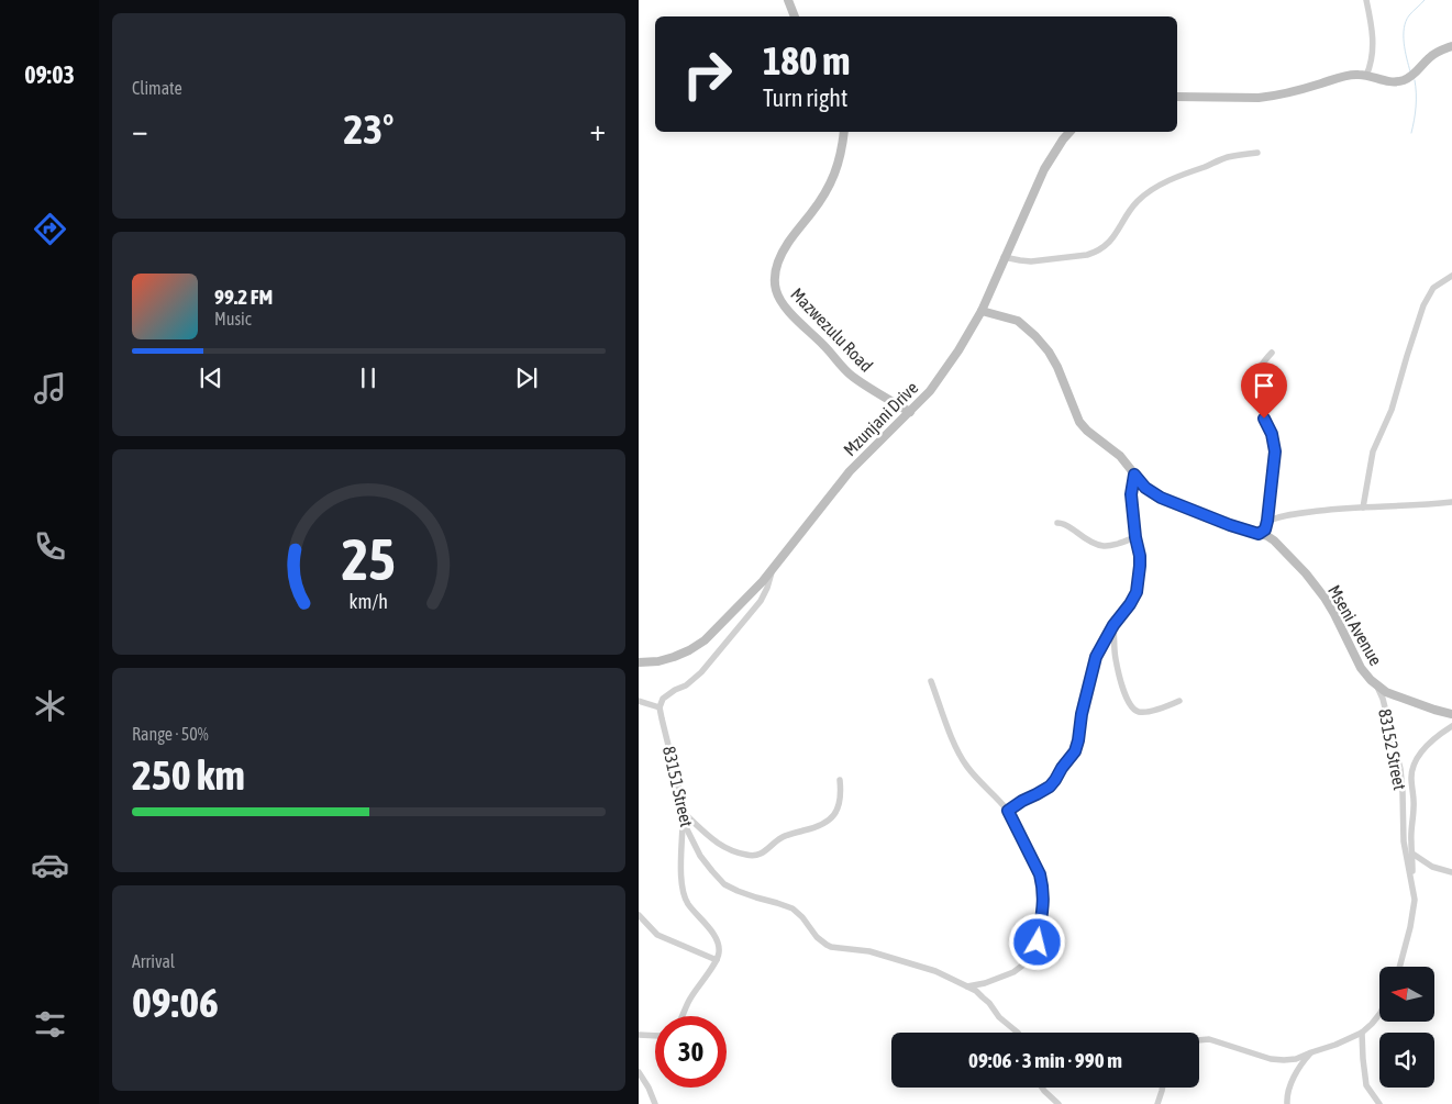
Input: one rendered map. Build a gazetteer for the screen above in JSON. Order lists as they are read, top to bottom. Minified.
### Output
{"streets":{"street":["Mazwezulu Road","Mzunjani Drive","Mseni Avenue","83152 Street","83151 Street"]},"crossings":[["Mazwezulu Road","Mzunjani Drive"],["Mzunjani Drive","Mseni Avenue"],["Mseni Avenue","83152 Street"]],"north":"left","page":{"tabs":"09:03","tile":["Climate",["Range · 50%","250 km"],["Arrival","09:06"]],"turn":["180 m","Turn right"],"heat":["−","23°","+"],"song":["99.2 FM","Music"],"limit":"30","trip":"09:06 · 3 min · 990 m","gauge":["25","km/h"]}}
